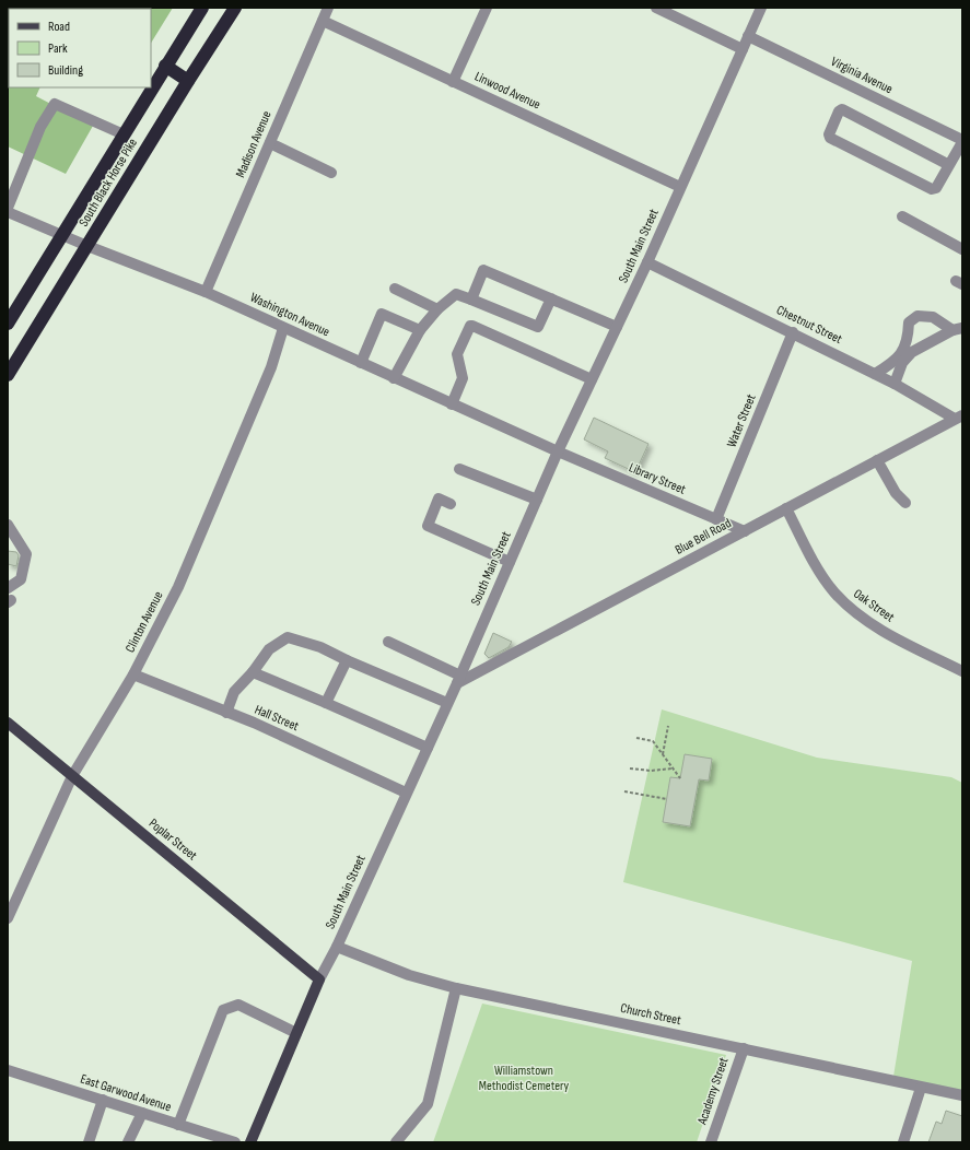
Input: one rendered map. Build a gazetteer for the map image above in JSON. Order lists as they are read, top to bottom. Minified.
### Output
{"streets":{"highway":["South Black Horse Pike"],"main road":["South Main Street","Poplar Street"],"street":["Virginia Avenue","Linwood Avenue","Madison Avenue","Washington Avenue","Chestnut Street","Water Street","Library Street","Blue Bell Road","Oak Street","Clinton Avenue","Hall Street","Church Street","Academy Street","East Garwood Avenue"]},"crossings":[["Virginia Avenue","South Main Street"],["Linwood Avenue","Madison Avenue"],["Linwood Avenue","South Main Street"],["Madison Avenue","Washington Avenue"],["South Black Horse Pike","Washington Avenue"],["South Main Street","Washington Avenue"],["South Main Street","Chestnut Street"],["South Main Street","Library Street"],["South Main Street","Blue Bell Road"],["South Main Street","Hall Street"],["South Main Street","Poplar Street"],["South Main Street","Church Street"],["Washington Avenue","Library Street"],["Washington Avenue","Clinton Avenue"],["Chestnut Street","Water Street"],["Chestnut Street","Blue Bell Road"],["Water Street","Library Street"],["Library Street","Blue Bell Road"],["Blue Bell Road","Oak Street"],["Clinton Avenue","Hall Street"],["Clinton Avenue","Poplar Street"],["Church Street","Academy Street"]],"parks":["Williamstown Methodist Cemetery"],"legend":["Road","Park","Building"]}
